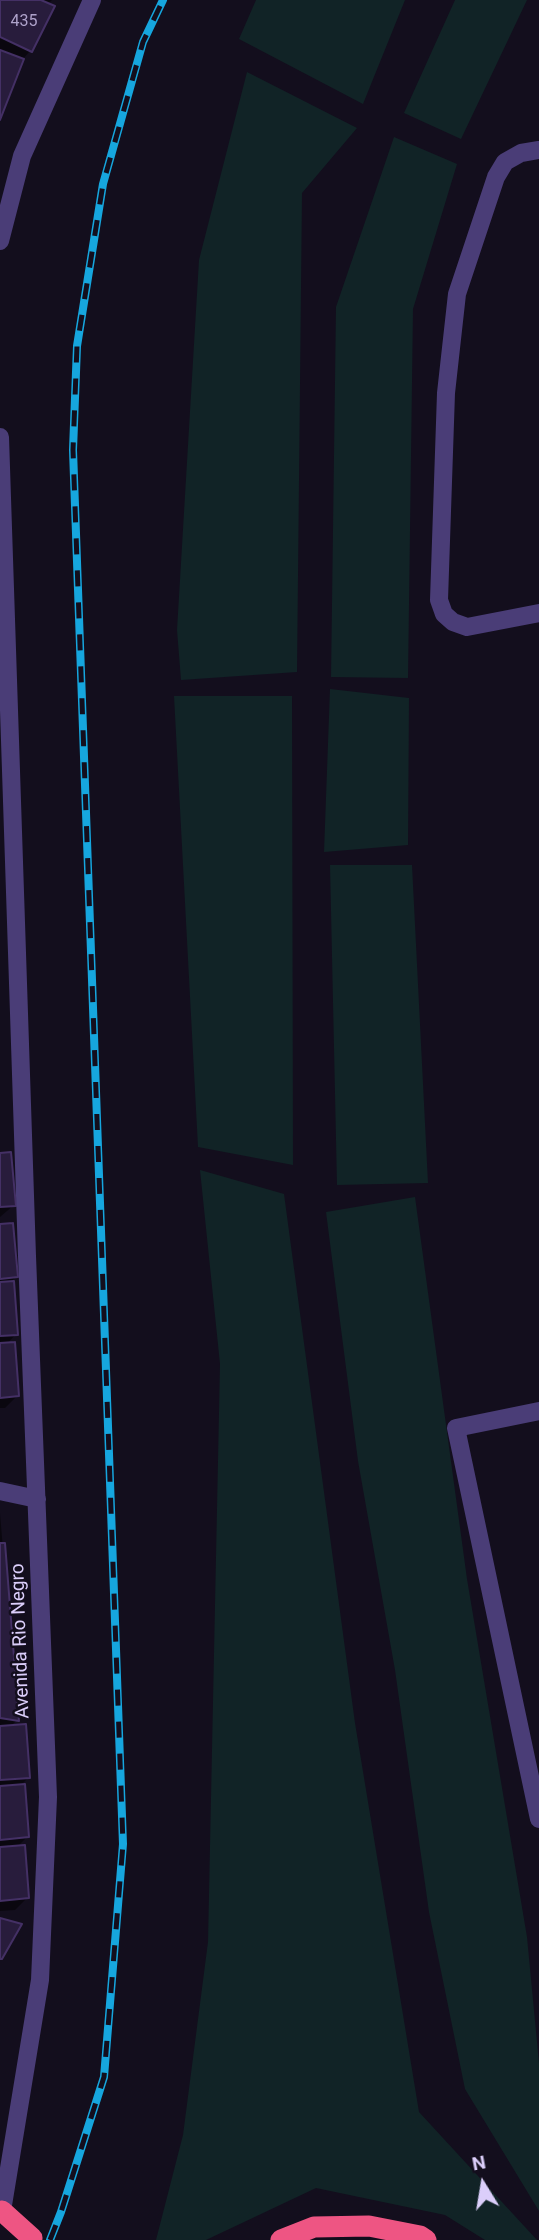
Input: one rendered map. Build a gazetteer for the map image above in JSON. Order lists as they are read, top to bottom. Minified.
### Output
{"streets":{"street":["Avenida Rio Negro"]},"house_numbers":["435"],"north":"top"}
